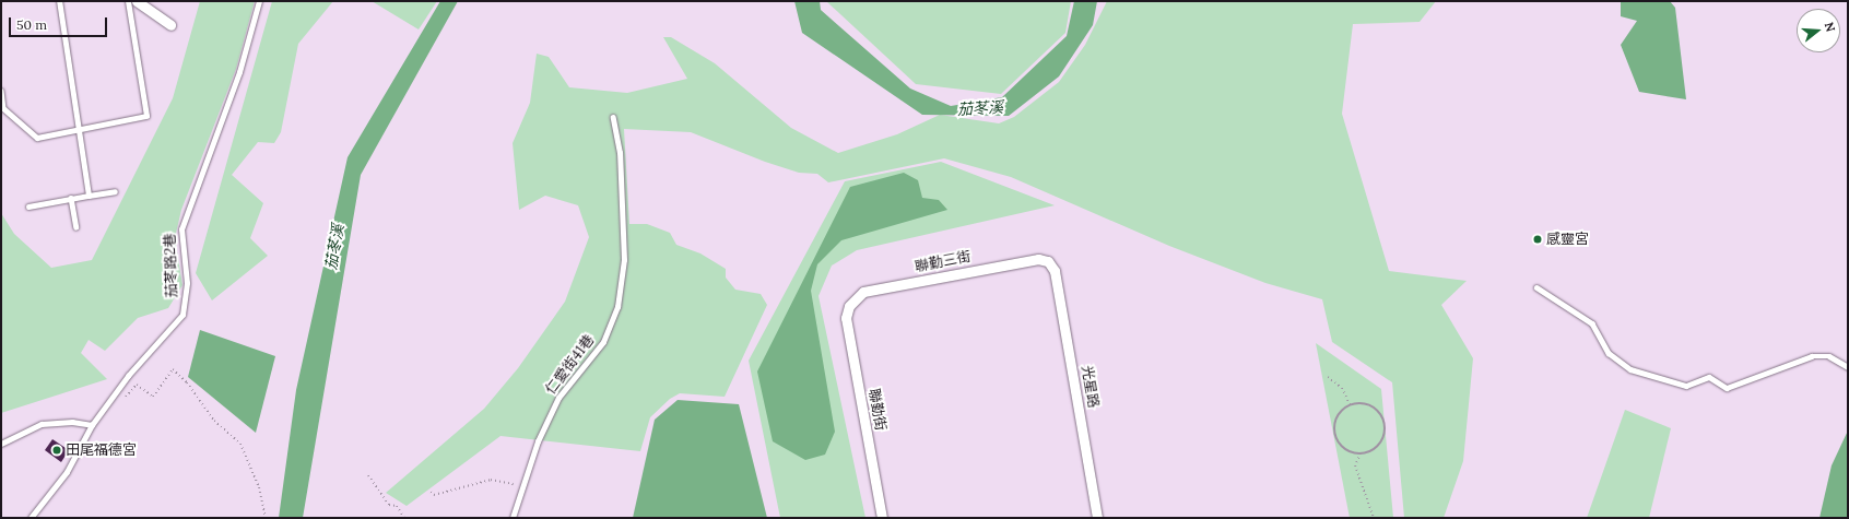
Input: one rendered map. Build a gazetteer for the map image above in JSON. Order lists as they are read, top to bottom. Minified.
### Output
{"streets":{"street":["聯勤三街","光星路","聯勤街"],"lane":["茄苳路2巷","仁愛街41巷"]},"crossings":[["聯勤三街","光星路"],["聯勤三街","聯勤街"]],"water":["茄苳溪"],"places":["感靈宮","田尾福德宮"],"scale_bar":"50 m","north":"right"}
